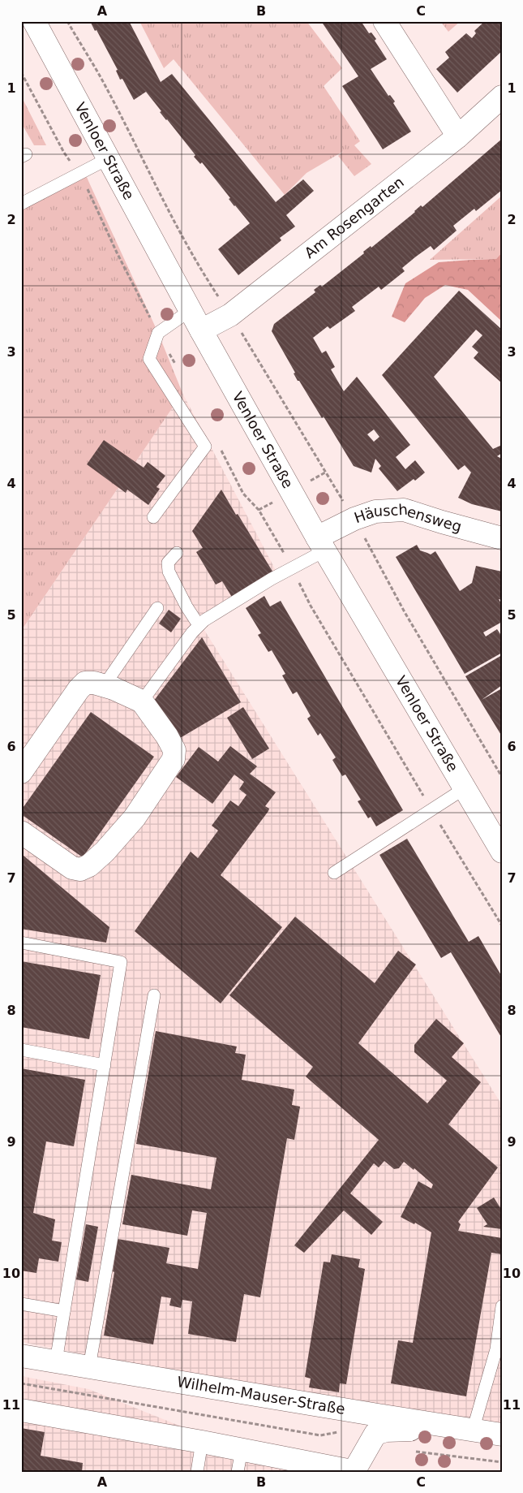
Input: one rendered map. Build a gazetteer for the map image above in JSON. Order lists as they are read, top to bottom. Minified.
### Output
{"streets":{"street":["Venloer Straße","Am Rosengarten","Häuschensweg","Wilhelm-Mauser-Straße"]},"crossings":[["Venloer Straße","Am Rosengarten"],["Venloer Straße","Häuschensweg"]],"grid":{"columns":["A","B","C"],"rows":["1","2","3","4","5","6","7","8","9","10","11"]}}
